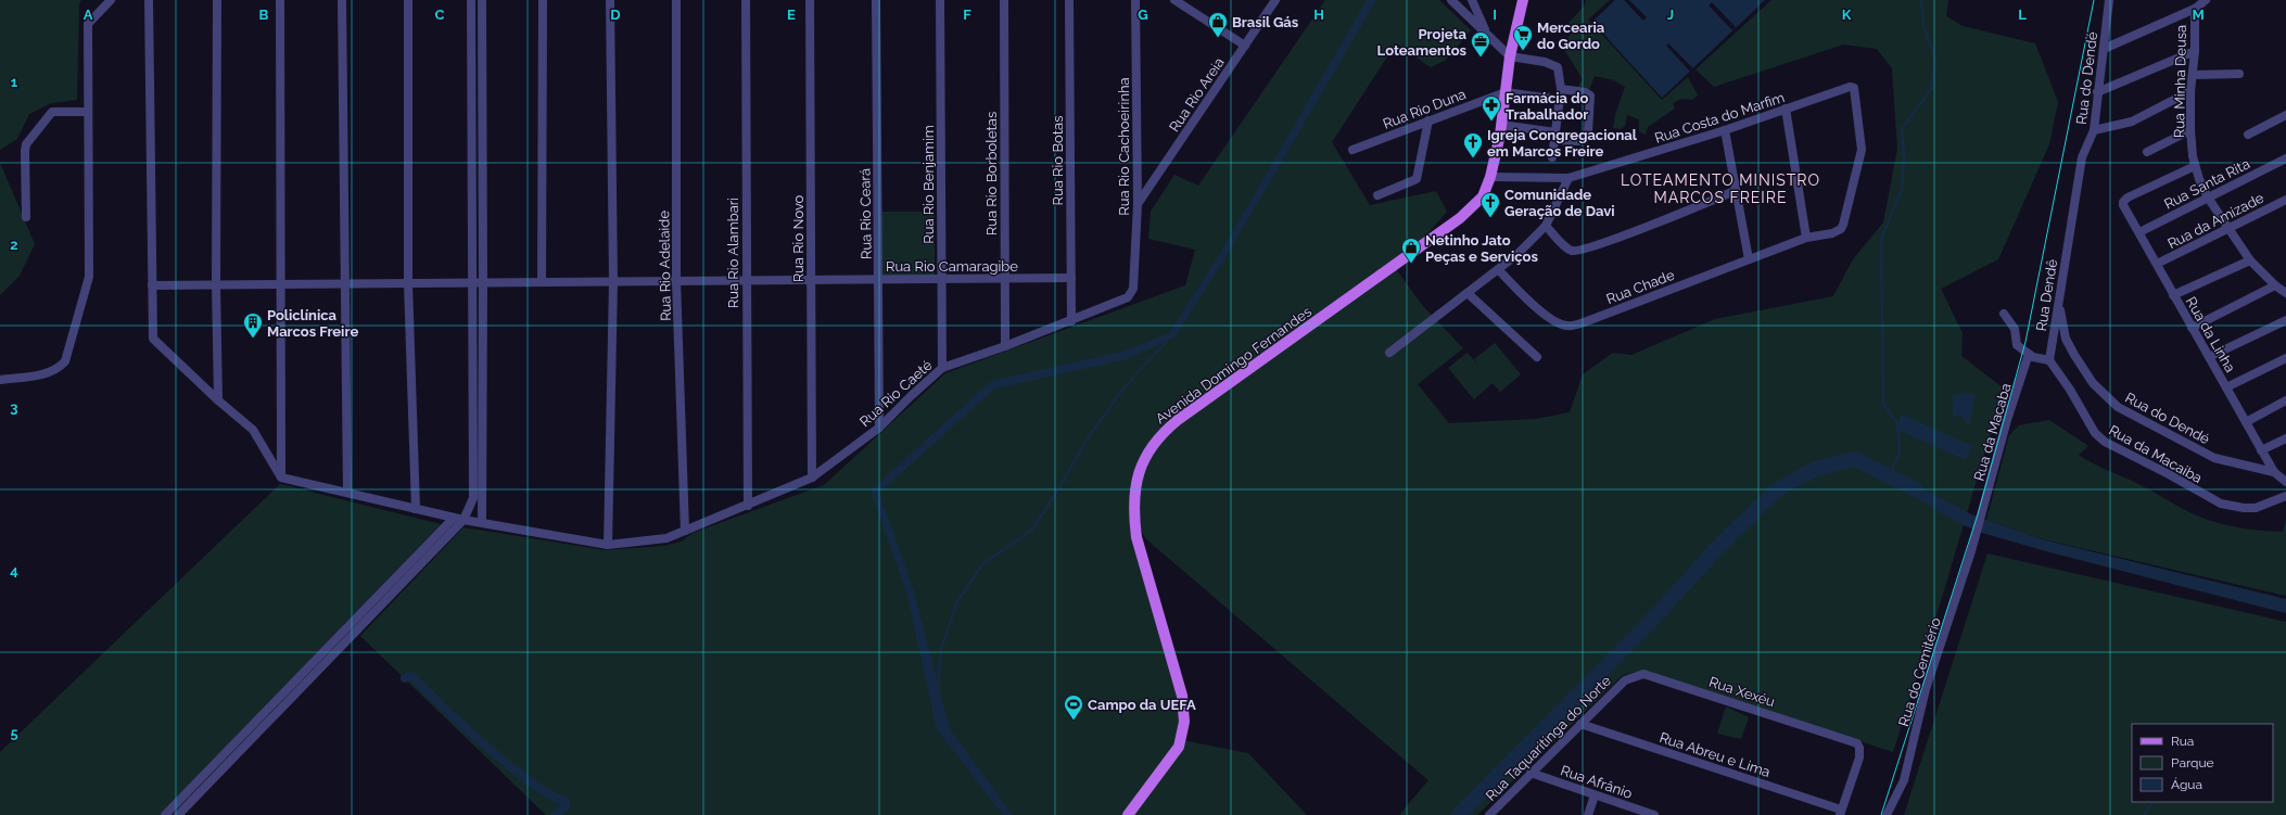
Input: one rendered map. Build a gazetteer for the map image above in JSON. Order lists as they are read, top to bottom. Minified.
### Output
{"streets":{"main road":["Avenida Domingo Fernandes"],"street":["Rua do Dendé","Rua Minha Deusa","Rua Rio Areia","Rua Rio Duna","Rua Costa do Marfim","Rua Rio Cachoeirinha","Rua Rio Botas","Rua Rio Borboletas","Rua Santa Rita","Rua Rio Benjamim","Rua Rio Ceará","Rua da Amizade","Rua Rio Novo","Rua Rio Alambari","Rua Rio Adelaide","Rua Rio Camaragibe","Rua Chade","Rua Dendê","Rua da Linha","Rua Rio Caeté","Rua da Macaba","Rua da Macaiba","Rua do Cemitério","Rua Xexéu","Rua Taquaritinga do Norte","Rua Abreu e Lima","Rua Afrânio"]},"crossings":[["Rua do Dendé","Rua Dendê"],["Rua do Dendé","Rua da Linha"],["Rua Minha Deusa","Rua Santa Rita"],["Rua Minha Deusa","Rua da Amizade"],["Rua Minha Deusa","Rua da Linha"],["Rua Rio Areia","Rua Rio Cachoeirinha"],["Rua Rio Duna","Avenida Domingo Fernandes"],["Rua Costa do Marfim","Rua Chade"],["Rua Costa do Marfim","Avenida Domingo Fernandes"],["Rua Rio Cachoeirinha","Rua Rio Caeté"],["Rua Rio Botas","Rua Rio Camaragibe"],["Rua Rio Botas","Rua Rio Caeté"],["Rua Rio Borboletas","Rua Rio Camaragibe"],["Rua Rio Borboletas","Rua Rio Caeté"],["Rua Santa Rita","Rua da Linha"],["Rua Rio Benjamim","Rua Rio Camaragibe"],["Rua Rio Benjamim","Rua Rio Caeté"],["Rua Rio Ceará","Rua Rio Camaragibe"],["Rua Rio Ceará","Rua Rio Caeté"],["Rua da Amizade","Rua da Linha"],["Rua Rio Novo","Rua Rio Camaragibe"],["Rua Rio Novo","Rua Rio Caeté"],["Rua Rio Alambari","Rua Rio Camaragibe"],["Rua Rio Alambari","Rua Rio Caeté"],["Rua Rio Adelaide","Rua Rio Camaragibe"],["Rua Rio Adelaide","Rua Rio Caeté"],["Rua Dendê","Rua da Macaiba"],["Rua da Macaba","Rua do Cemitério"],["Rua Xexéu","Rua Taquaritinga do Norte"],["Rua Xexéu","Rua Abreu e Lima"],["Rua Taquaritinga do Norte","Rua Abreu e Lima"],["Rua Taquaritinga do Norte","Rua Afrânio"]],"districts":["LOTEAMENTO MINISTRO MARCOS FREIRE"],"places":{"shop":["Brasil Gás","Netinho Jato Peças e Serviços"],"supermarket":["Mercearia do Gordo"],"office":["Projeta Loteamentos"],"pharmacy":["Farmácia do Trabalhador"],"church":["Igreja Congregacional em Marcos Freire","Comunidade Geração de Davi"],"building":["Policlínica Marcos Freire"],"sports":["Campo da UEFA"]},"legend":["Rua","Parque","Água"],"grid":{"columns":["A","B","C","D","E","F","G","H","I","J","K","L","M"],"rows":["1","2","3","4","5"]}}
